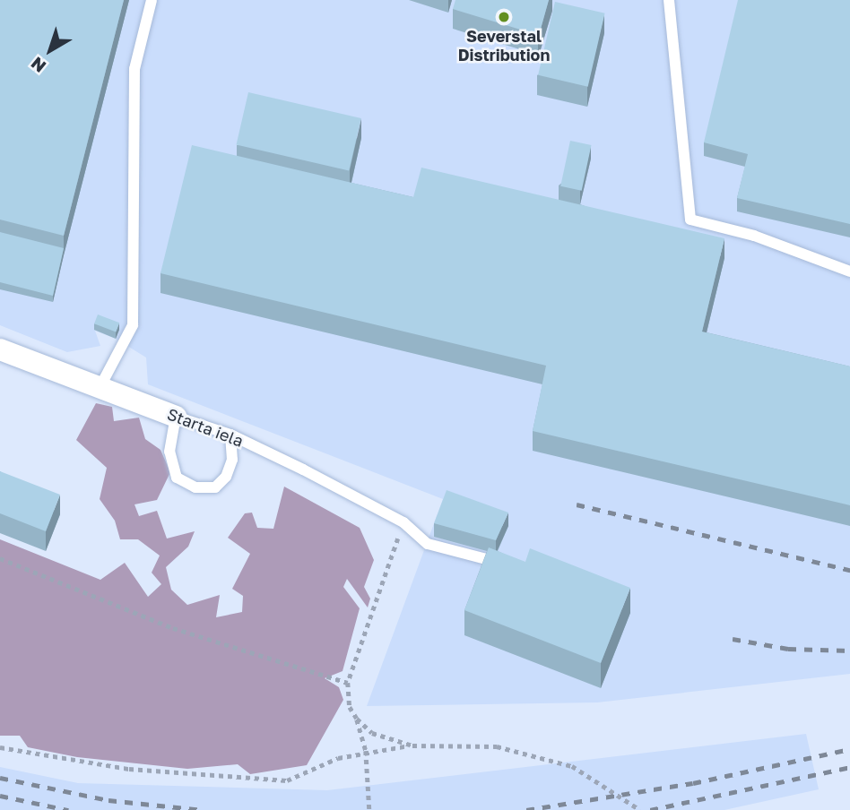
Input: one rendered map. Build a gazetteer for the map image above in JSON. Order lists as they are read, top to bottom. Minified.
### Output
{"streets":{"street":["Starta iela"]},"places":["Severstal Distribution"],"north":"bottom left"}
